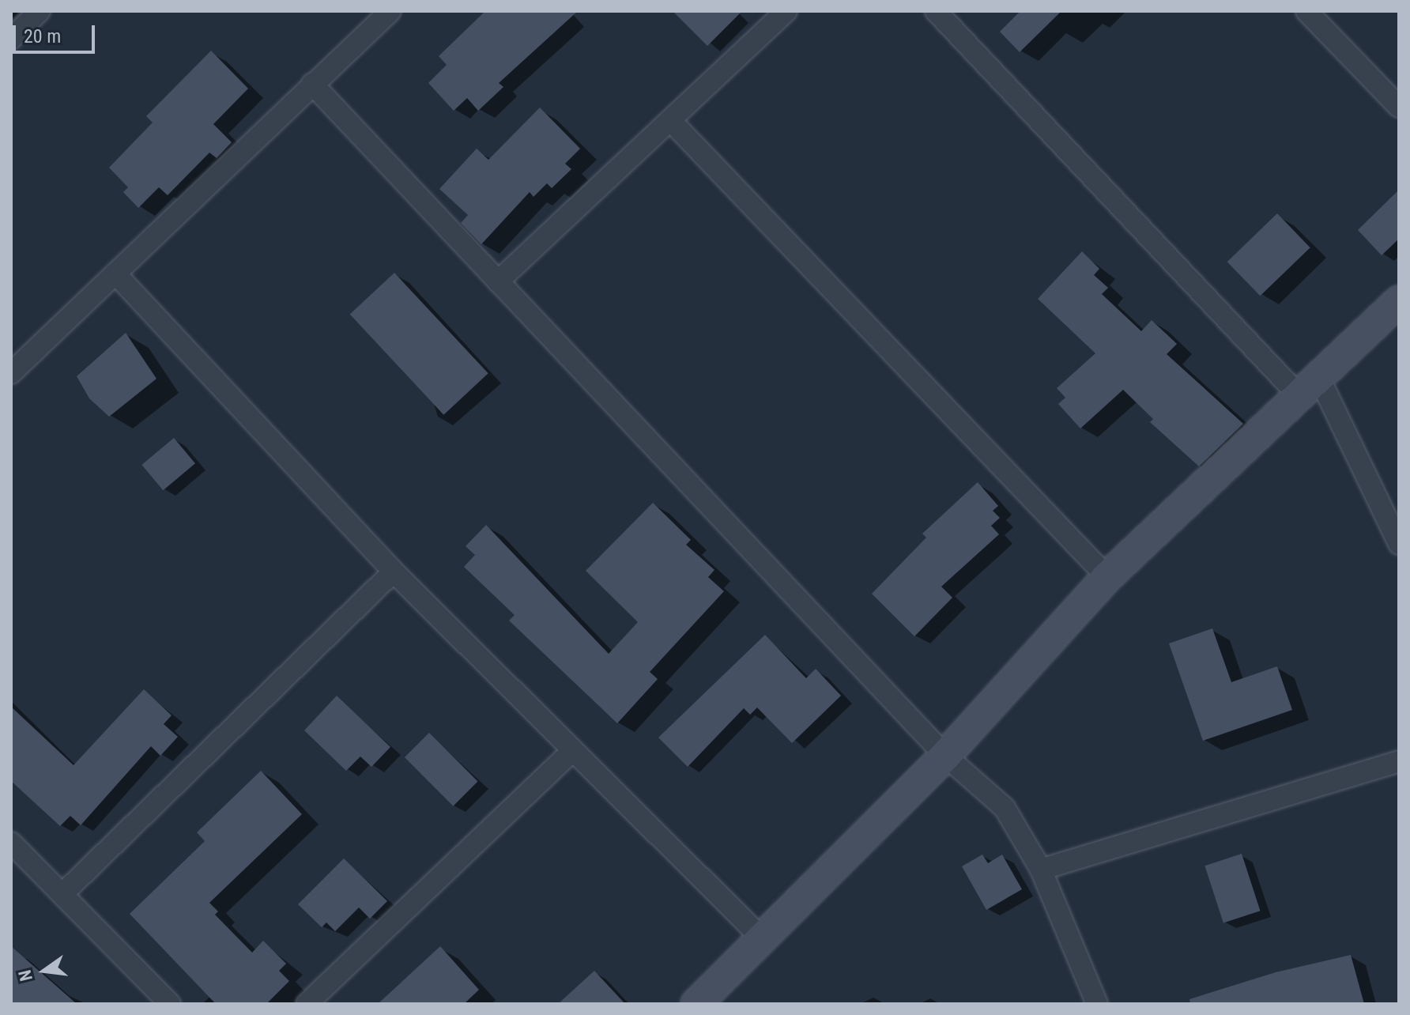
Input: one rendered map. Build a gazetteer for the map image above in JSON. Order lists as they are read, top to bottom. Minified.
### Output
{"scale_bar":"20 m","north":"left"}
